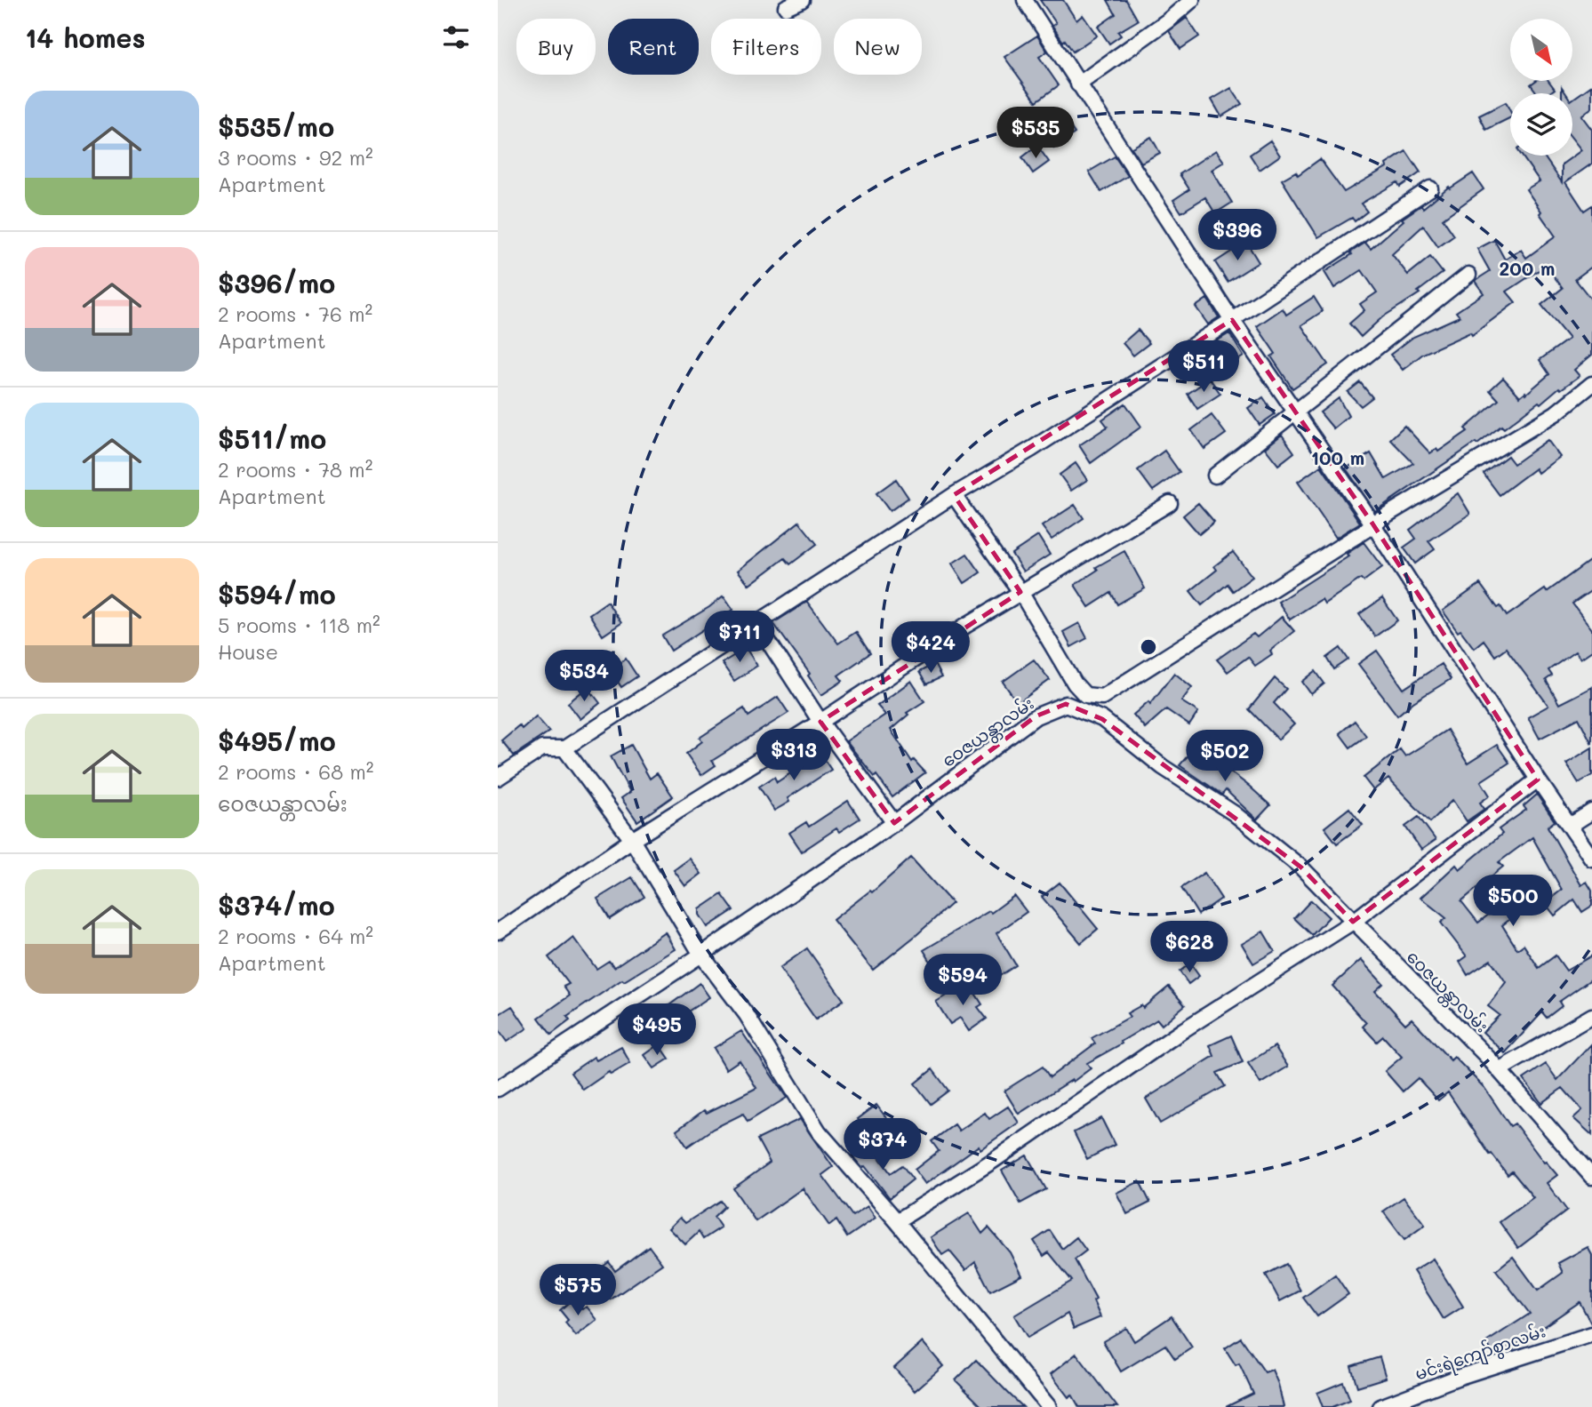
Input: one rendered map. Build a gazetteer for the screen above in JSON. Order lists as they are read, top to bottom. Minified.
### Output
{"streets":{"street":["ဝေဇယန္တာလမ်း","မင်းရဲကျော်စွာလမ်း"]},"north":"bottom right","page":{"heading":"14 homes","chip":["Buy","Rent","Filters","New"],"list":[{"name":"$535/mo","note":"3 rooms · 92 m² · Apartment"},{"name":"$396/mo","note":"2 rooms · 76 m² · Apartment"},{"name":"$511/mo","note":"2 rooms · 78 m² · Apartment"},{"name":"$594/mo","note":"5 rooms · 118 m² · House"},{"name":"$495/mo","note":"2 rooms · 68 m² · ဝေဇယန္တာလမ်း"},{"name":"$374/mo","note":"2 rooms · 64 m² · Apartment"}],"price":["$535","$396","$511","$711","$424","$534","$313","$502","$500","$628","$594","$495","$374","$575"]},"rings":["200 m","100 m"]}
